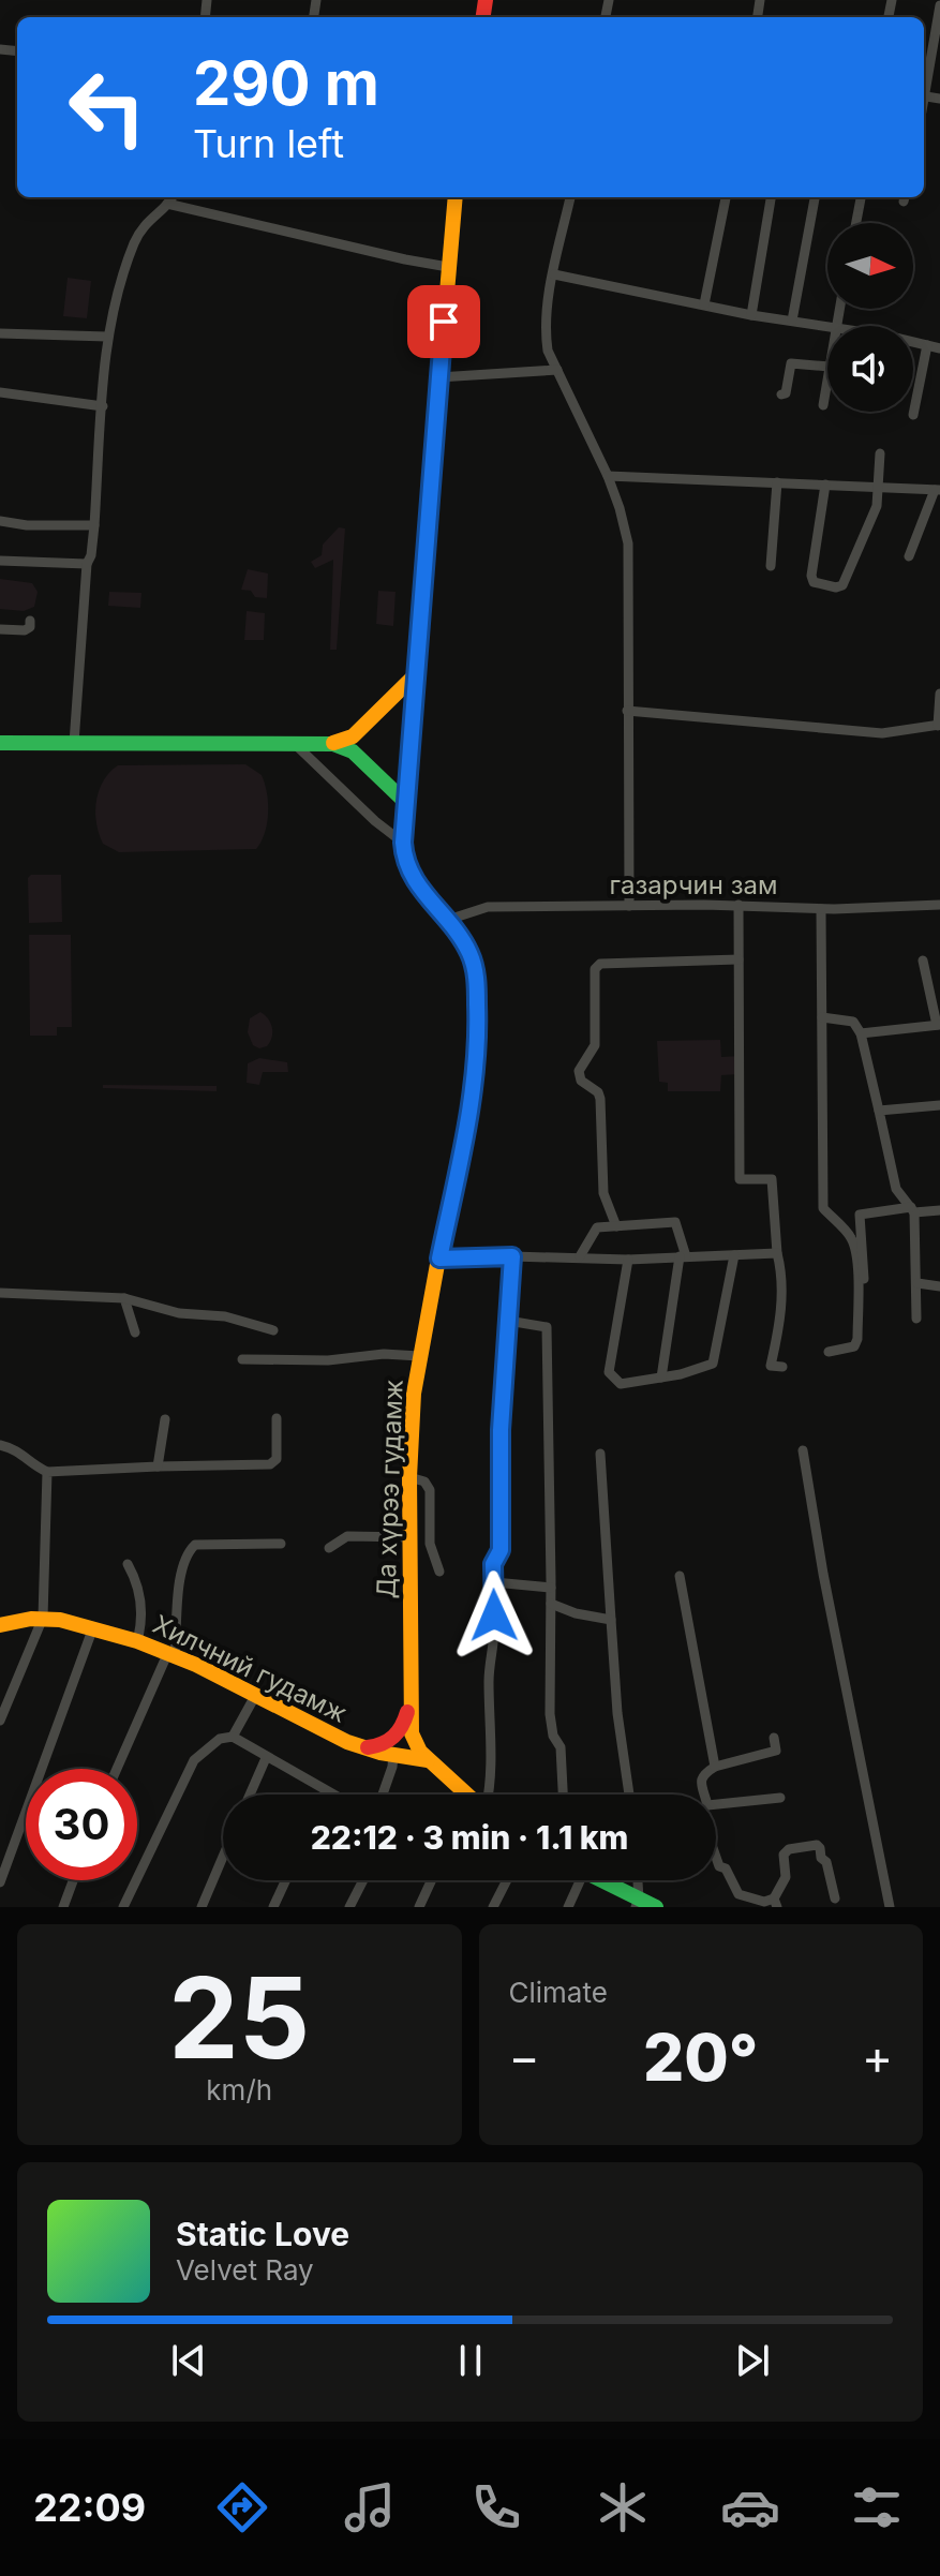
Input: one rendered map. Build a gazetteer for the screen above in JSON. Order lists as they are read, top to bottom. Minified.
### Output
{"streets":{"main road":["Да хүрээ гудамж","Хилчний гудамж"],"street":["газарчин зам"]},"crossings":[["газарчин зам","Да хүрээ гудамж"],["Да хүрээ гудамж","Хилчний гудамж"]],"north":"right","page":{"turn":["290 m","Turn left"],"limit":"30","trip":"22:12 · 3 min · 1.1 km","tile":[["25","km/h"],"Climate"],"heat":["−","20°","+"],"song":["Static Love","Velvet Ray"],"tabs":"22:09"}}
